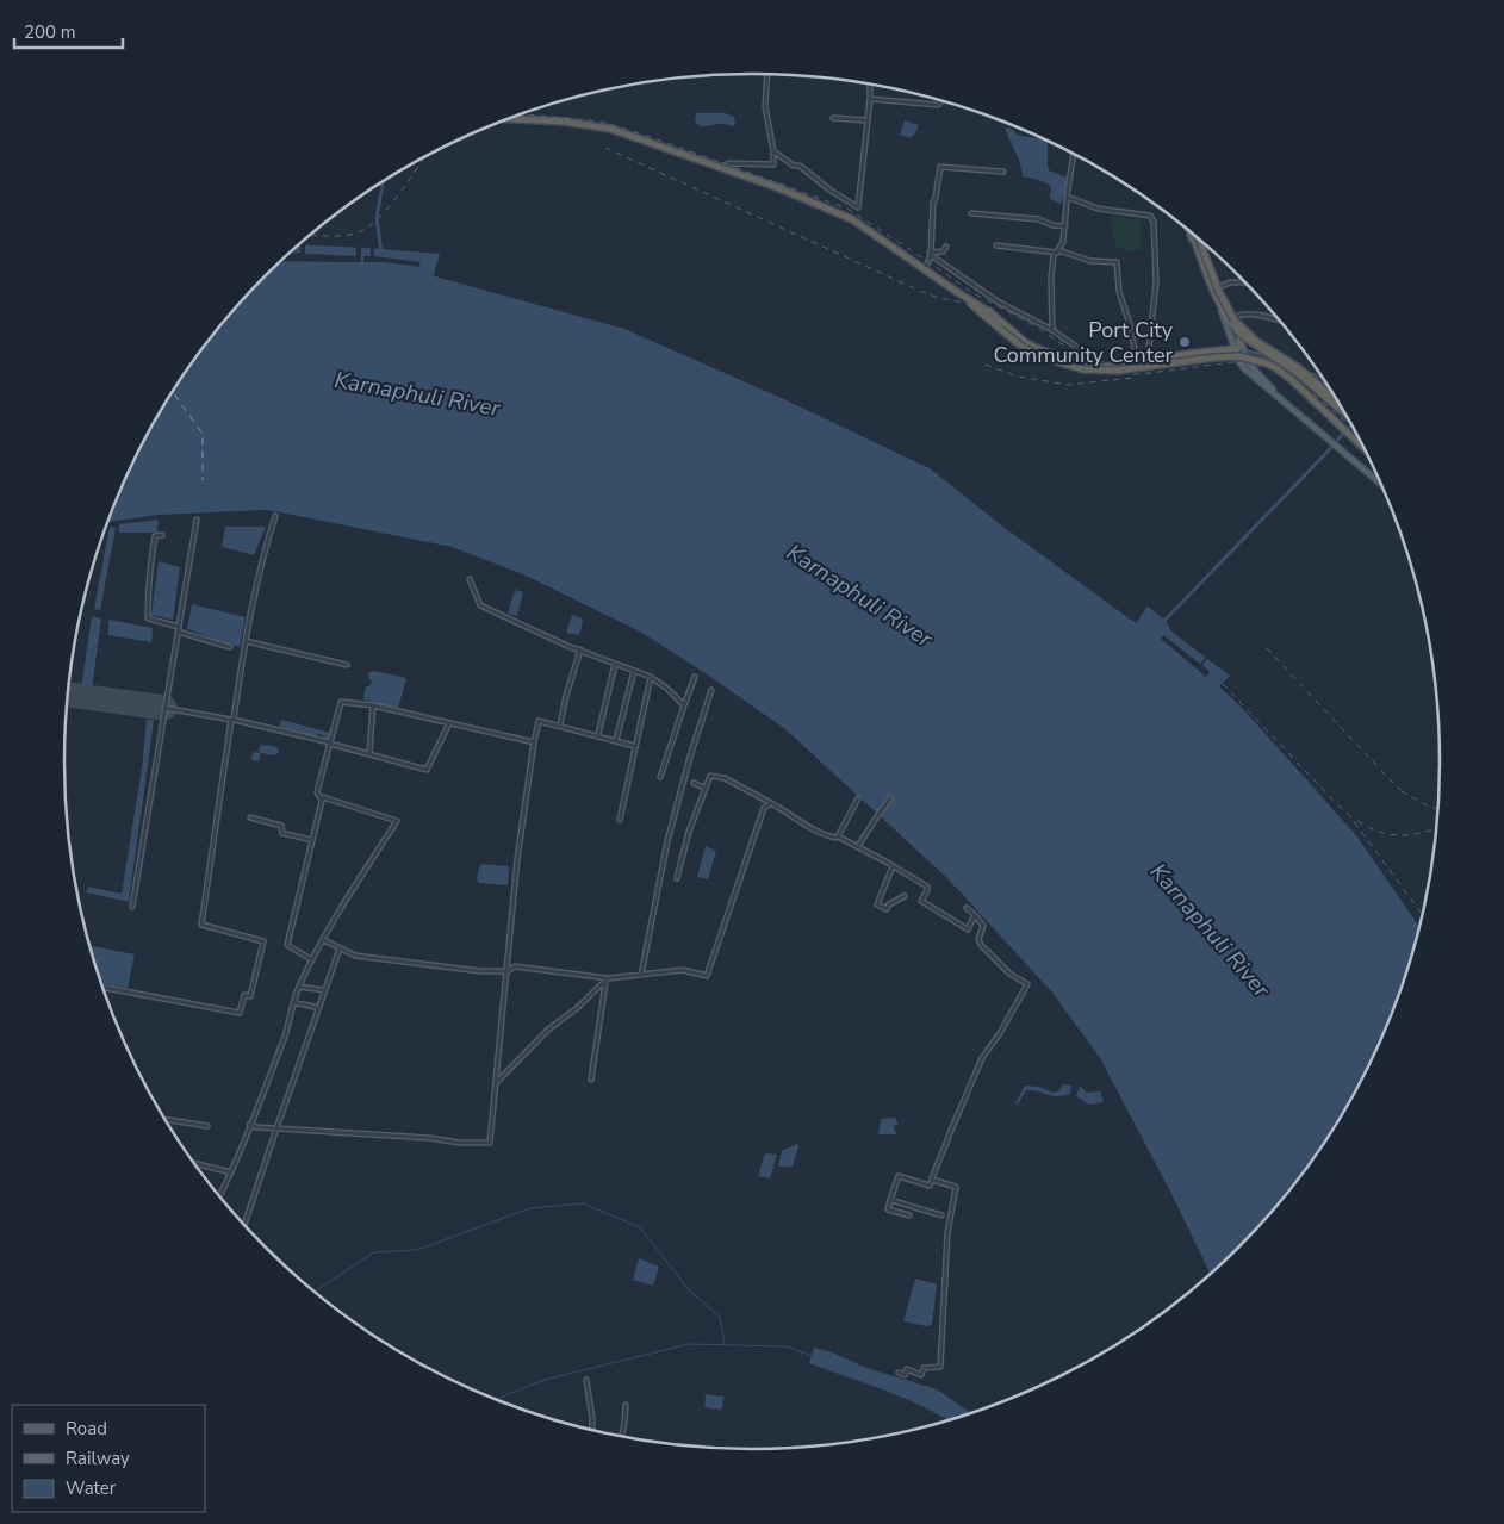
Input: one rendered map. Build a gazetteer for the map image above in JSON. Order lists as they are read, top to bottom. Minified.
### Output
{"water":["Karnaphuli River"],"places":["Port City Community Center"],"legend":["Road","Railway","Water"],"scale_bar":"200 m"}
